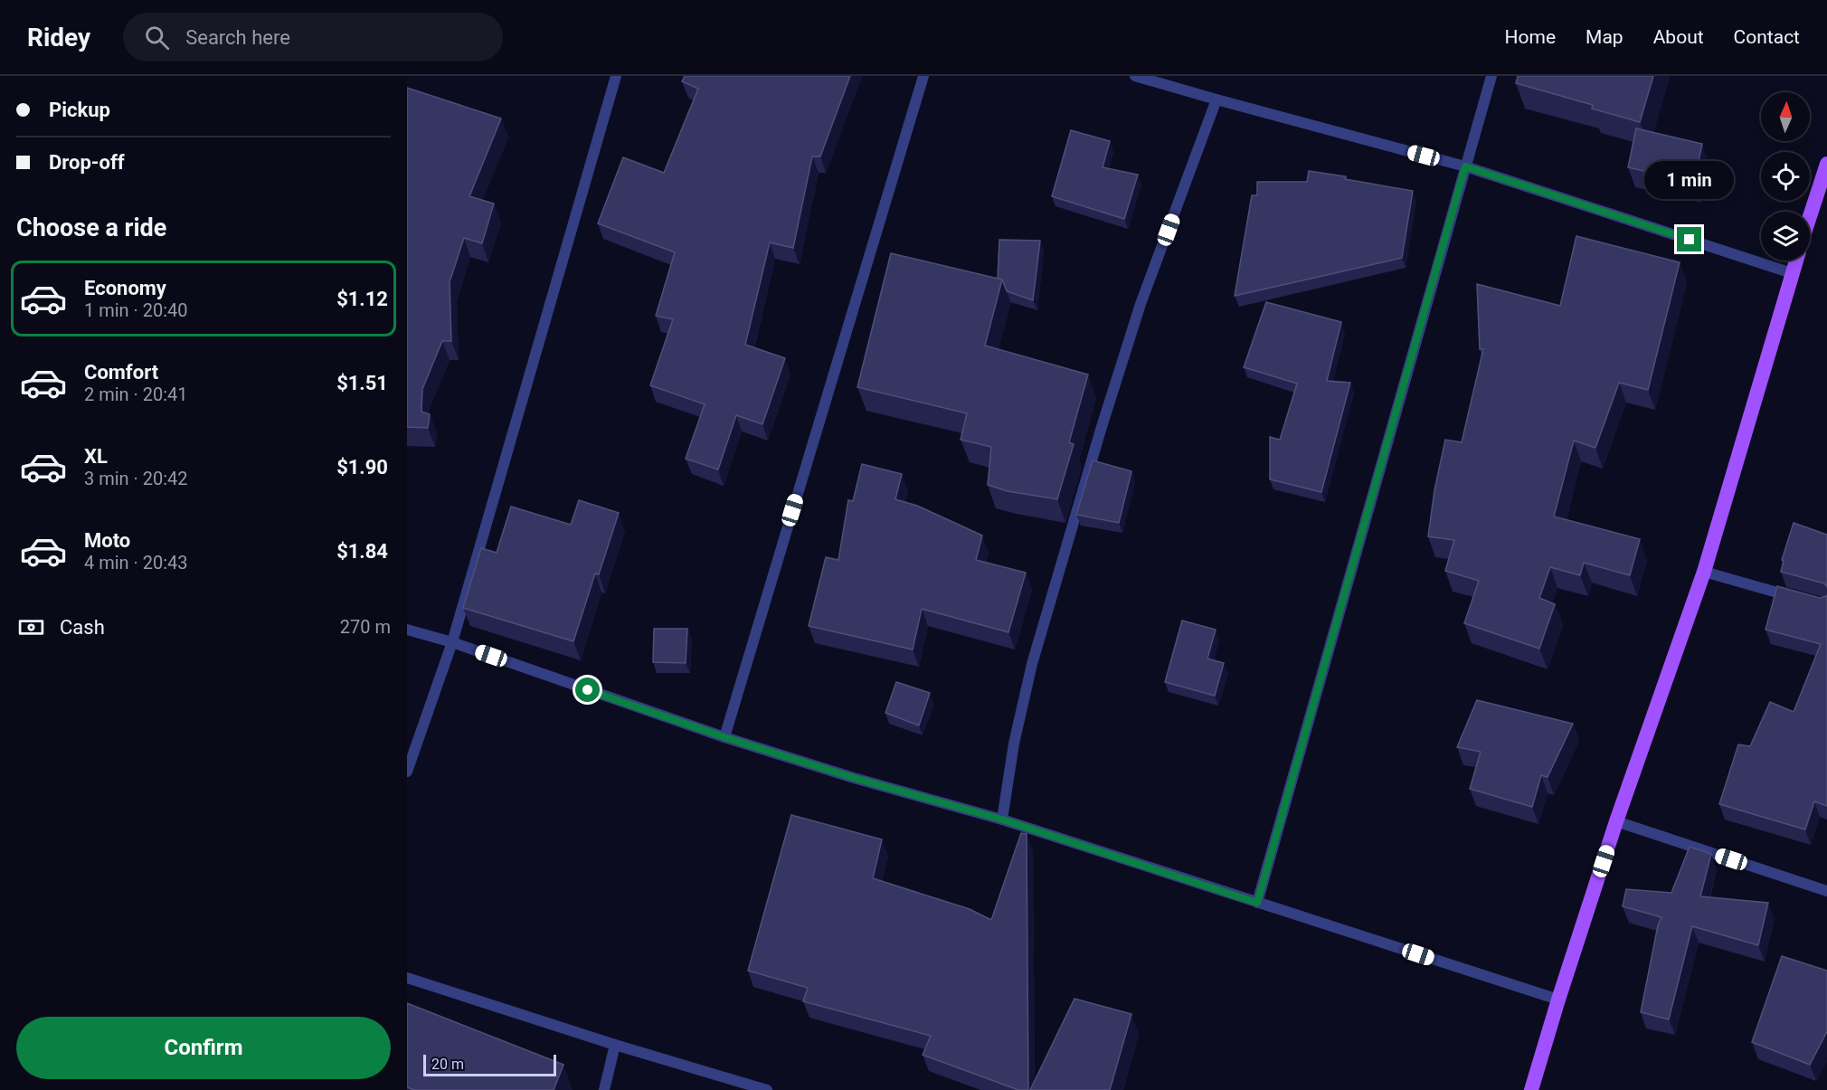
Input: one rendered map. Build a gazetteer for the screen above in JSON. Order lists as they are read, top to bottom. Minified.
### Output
{"scale_bar":"20 m","north":"top","page":{"header":"Ridey","search":"Search here","nav":["Home","Map","About","Contact"],"banner":["Pickup","Drop-off"],"bubble":"1 min","heading":"Choose a ride","list":[{"name":"Economy","note":"1 min · 20:40","value":"$1.12"},{"name":"Comfort","note":"2 min · 20:41","value":"$1.51"},{"name":"XL","note":"3 min · 20:42","value":"$1.90"},{"name":"Moto","note":"4 min · 20:43","value":"$1.84"}],"pay":["Cash","270 m"],"buttons":"Confirm","scale":"20 m"}}
